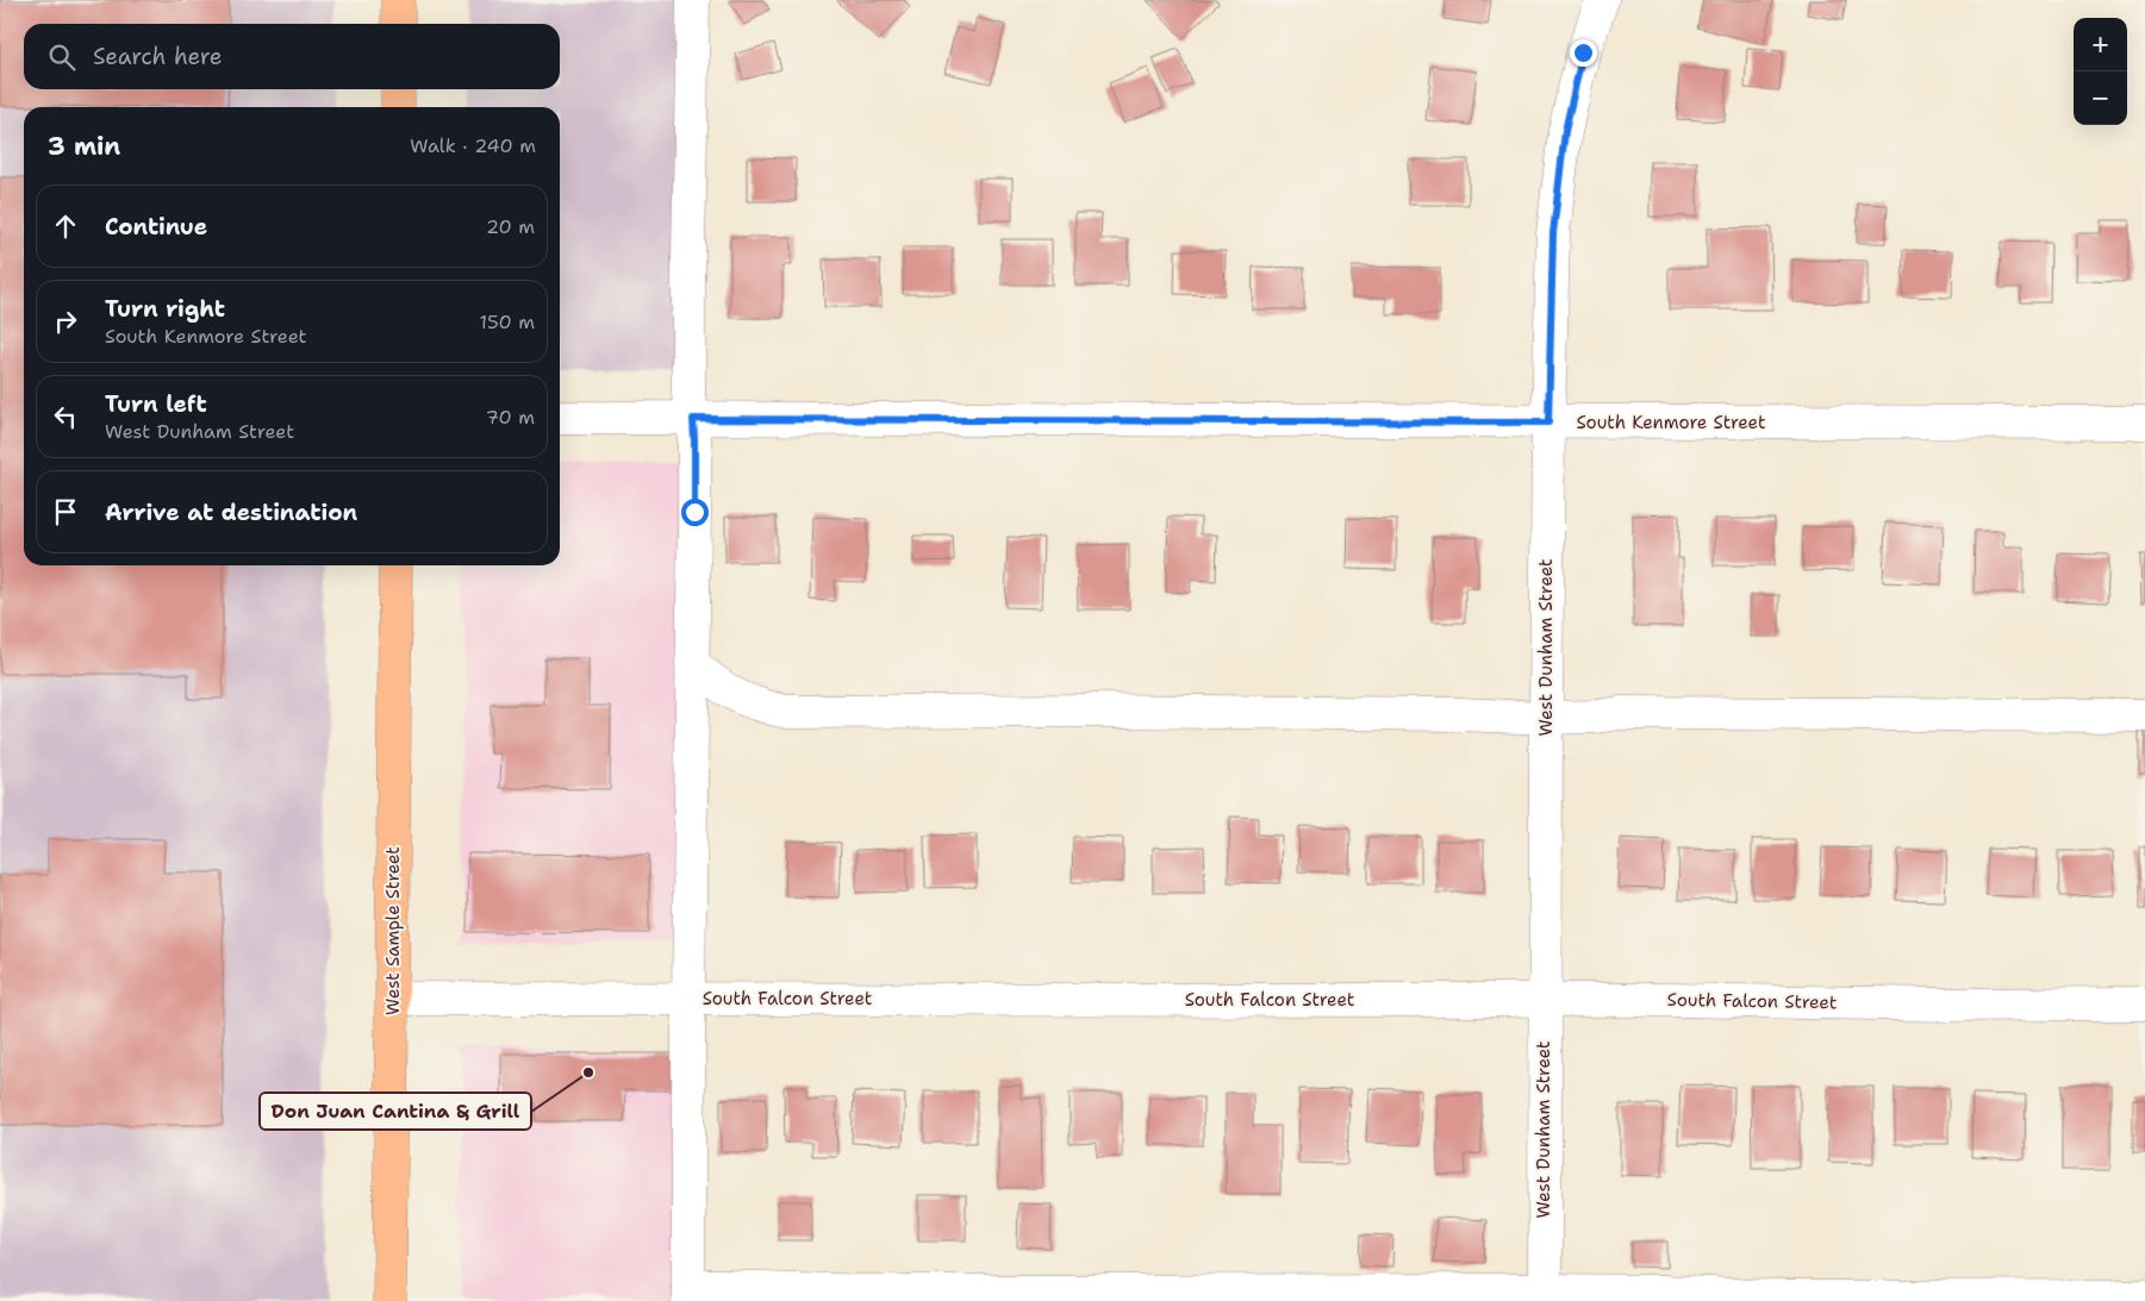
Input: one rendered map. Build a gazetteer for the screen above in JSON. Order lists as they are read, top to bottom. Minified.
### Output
{"streets":{"main road":["West Sample Street"],"street":["South Kenmore Street","West Dunham Street","South Falcon Street"]},"crossings":[["South Kenmore Street","West Dunham Street"],["West Dunham Street","South Falcon Street"],["West Sample Street","South Falcon Street"]],"places":["Don Juan Cantina & Grill"],"page":{"map_buttons":["+","−"],"search":"Search here","heading":["3 min","Walk · 240 m"],"list":[["Continue","20 m"],["Turn right","South Kenmore Street","150 m"],["Turn left","West Dunham Street","70 m"],"Arrive at destination"]}}
